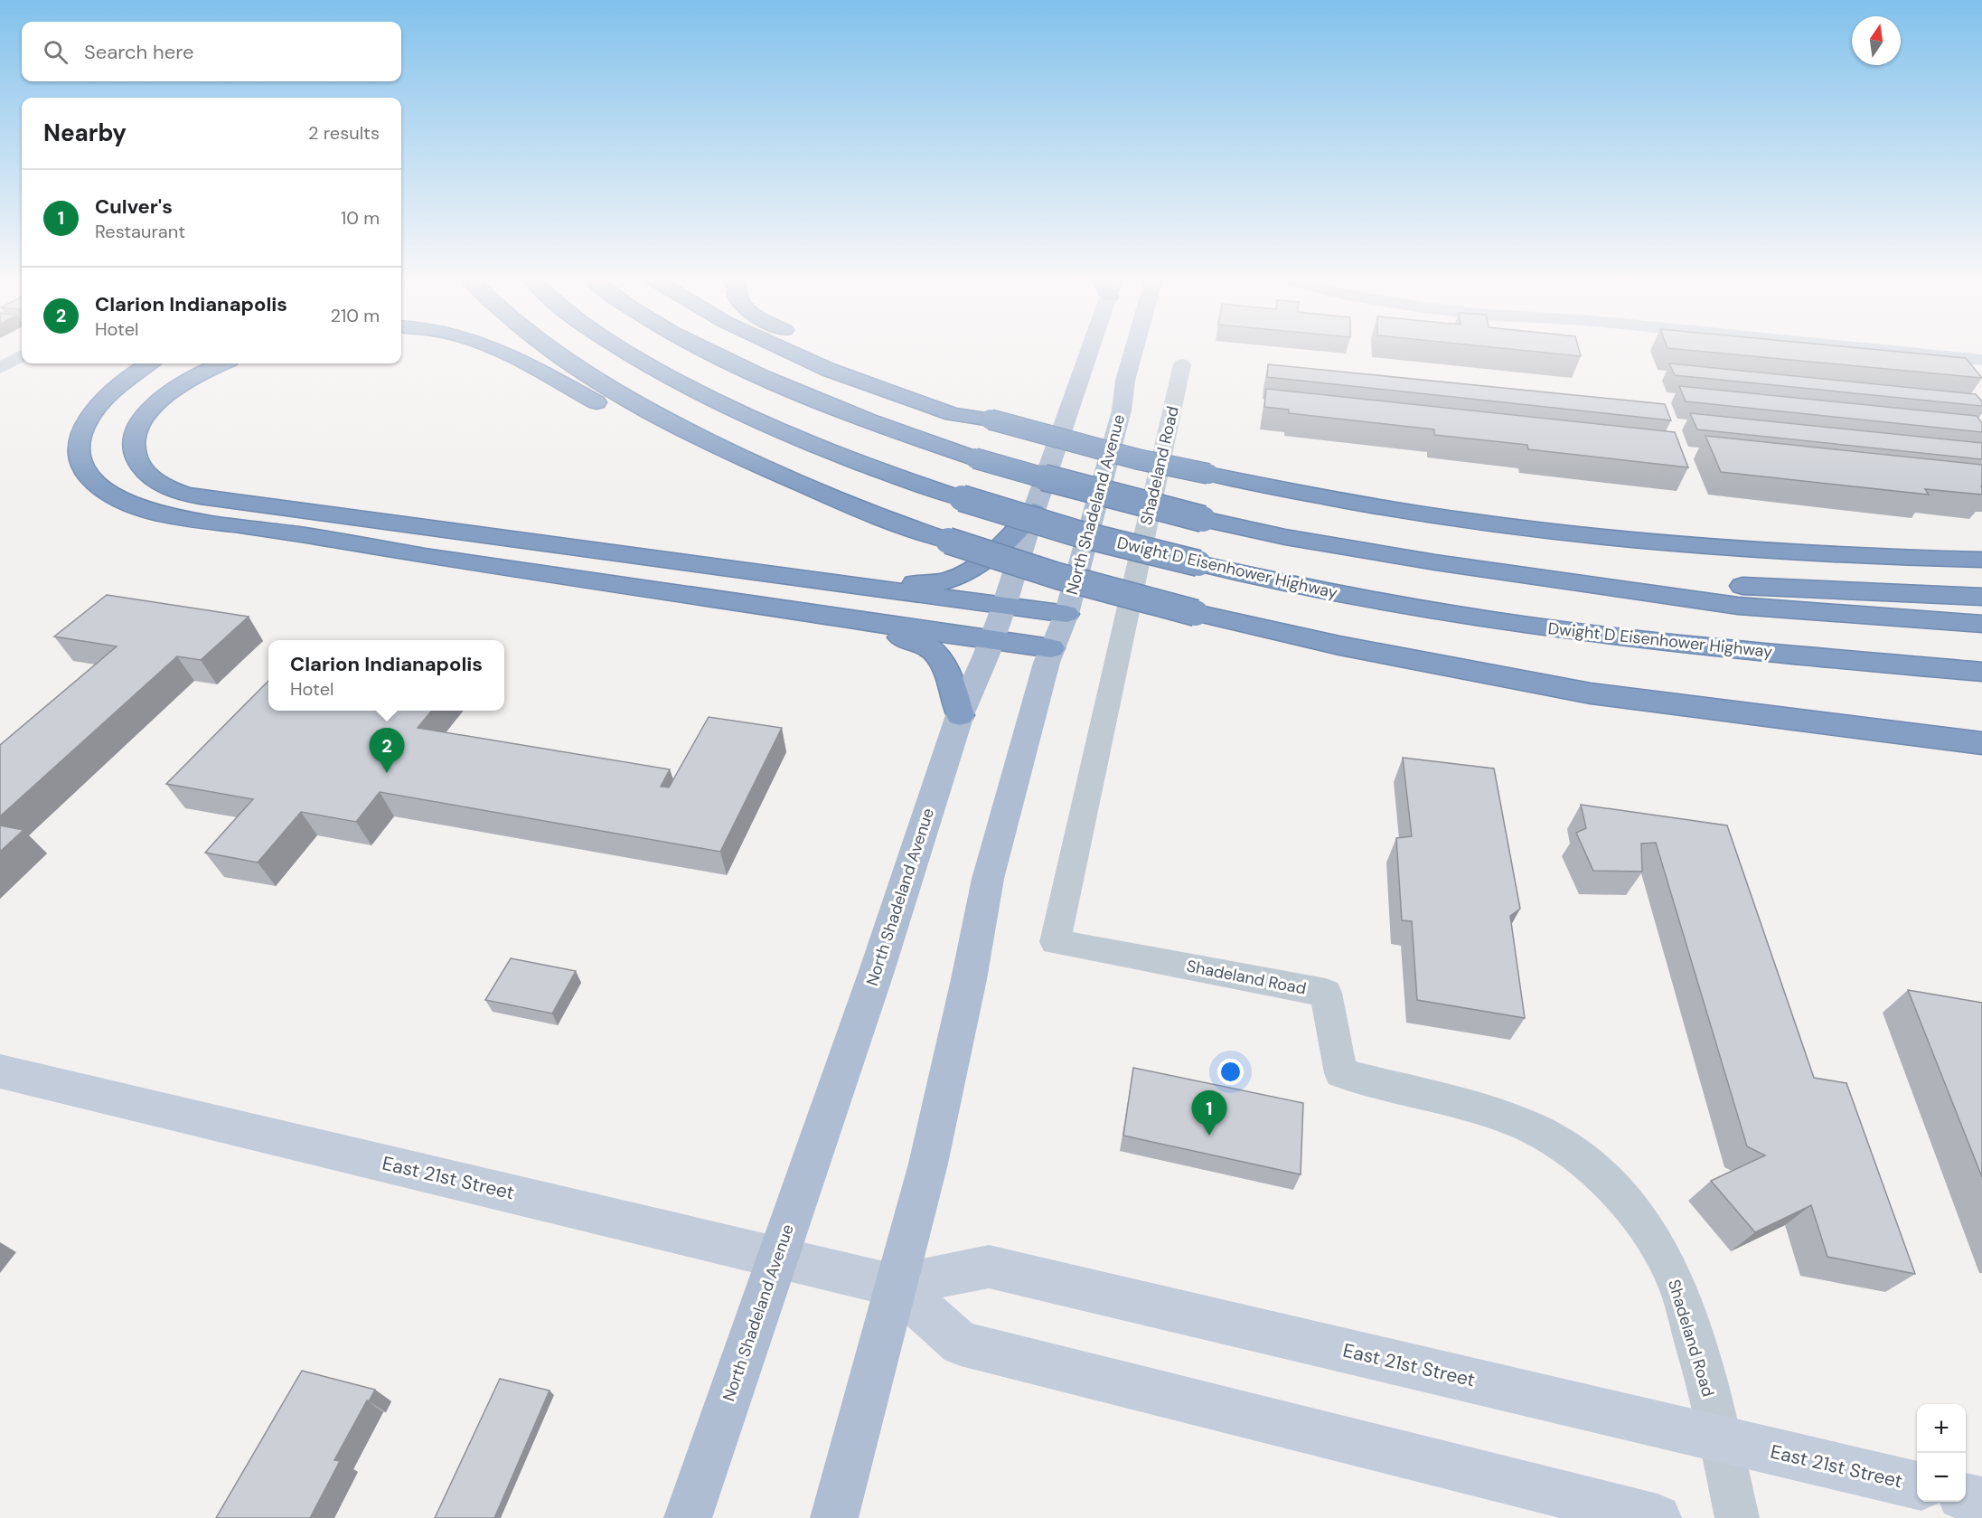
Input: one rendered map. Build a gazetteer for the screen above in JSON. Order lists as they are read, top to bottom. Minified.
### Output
{"streets":{"highway":["Dwight D Eisenhower Highway"],"main road":["North Shadeland Avenue","East 21st Street"],"street":["Shadeland Road"]},"crossings":[["Shadeland Road","East 21st Street"],["North Shadeland Avenue","East 21st Street"]],"north":"top","page":{"search":"Search here","heading":["Nearby","2 results"],"list":[{"mark":"1","name":"Culver's","note":"Restaurant","value":"10 m"},{"mark":"2","name":"Clarion Indianapolis","note":"Hotel","value":"210 m"}],"popup":["Clarion Indianapolis","Hotel"],"pins":["2","1"],"map_buttons":["+","−"]}}
